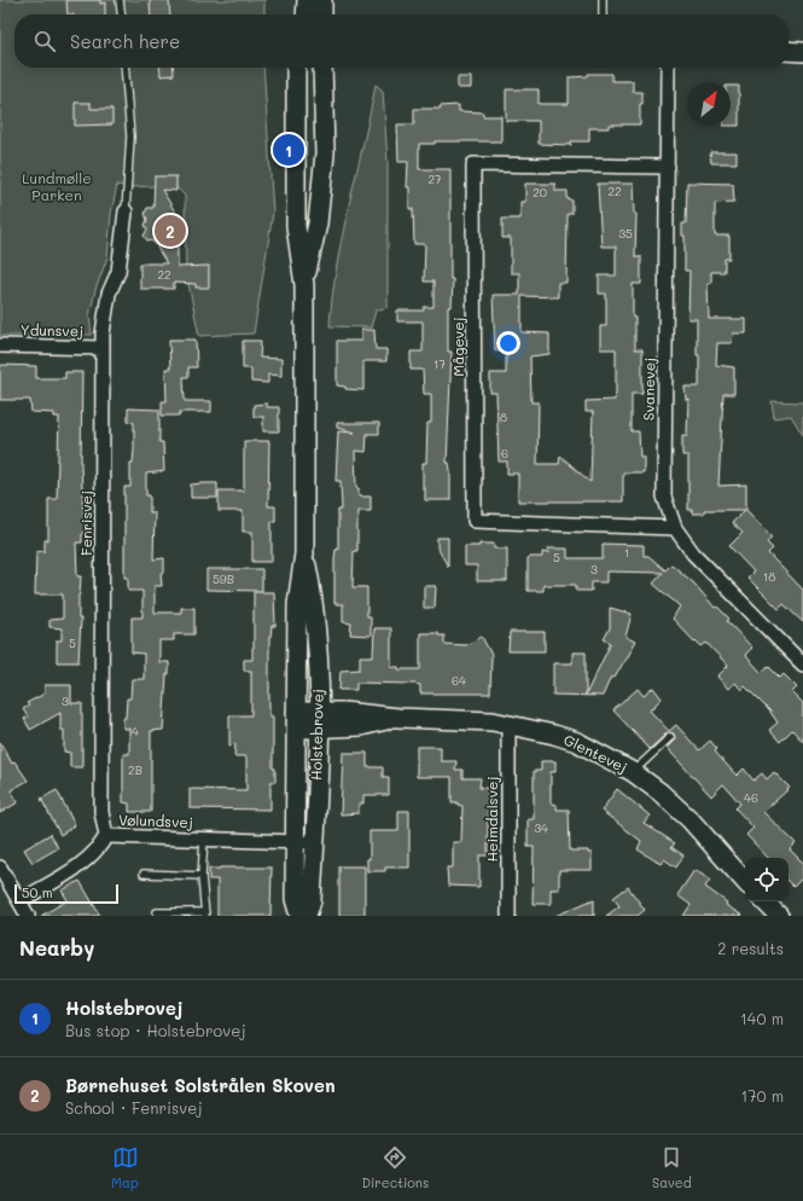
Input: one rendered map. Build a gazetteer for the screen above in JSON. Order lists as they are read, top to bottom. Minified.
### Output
{"streets":{"main road":["Holstebrovej","Glentevej"],"street":["Ydunsvej","Mågevej","Svanevej","Fenrisvej","Heimdalsvej","Vølundsvej"]},"crossings":[["Ydunsvej","Fenrisvej"],["Mågevej","Svanevej"],["Fenrisvej","Vølundsvej"],["Holstebrovej","Glentevej"],["Holstebrovej","Vølundsvej"],["Glentevej","Heimdalsvej"]],"parks":["Lundmølle Parken"],"house_numbers":["27","22","20","35","22","17","8","6","1","5","3","18","59B","5","64","3","4","2B","46","34"],"scale_bar":"50 m","north":"top right","page":{"search":"Search here","pins":["1","2"],"scale":"50 m","heading":["Nearby","2 results"],"list":[{"mark":"1","name":"Holstebrovej","note":"Bus stop · Holstebrovej","value":"140 m"},{"mark":"2","name":"Børnehuset Solstrålen Skoven","note":"School · Fenrisvej","value":"170 m"}],"nav":["Map","Directions","Saved"]}}
